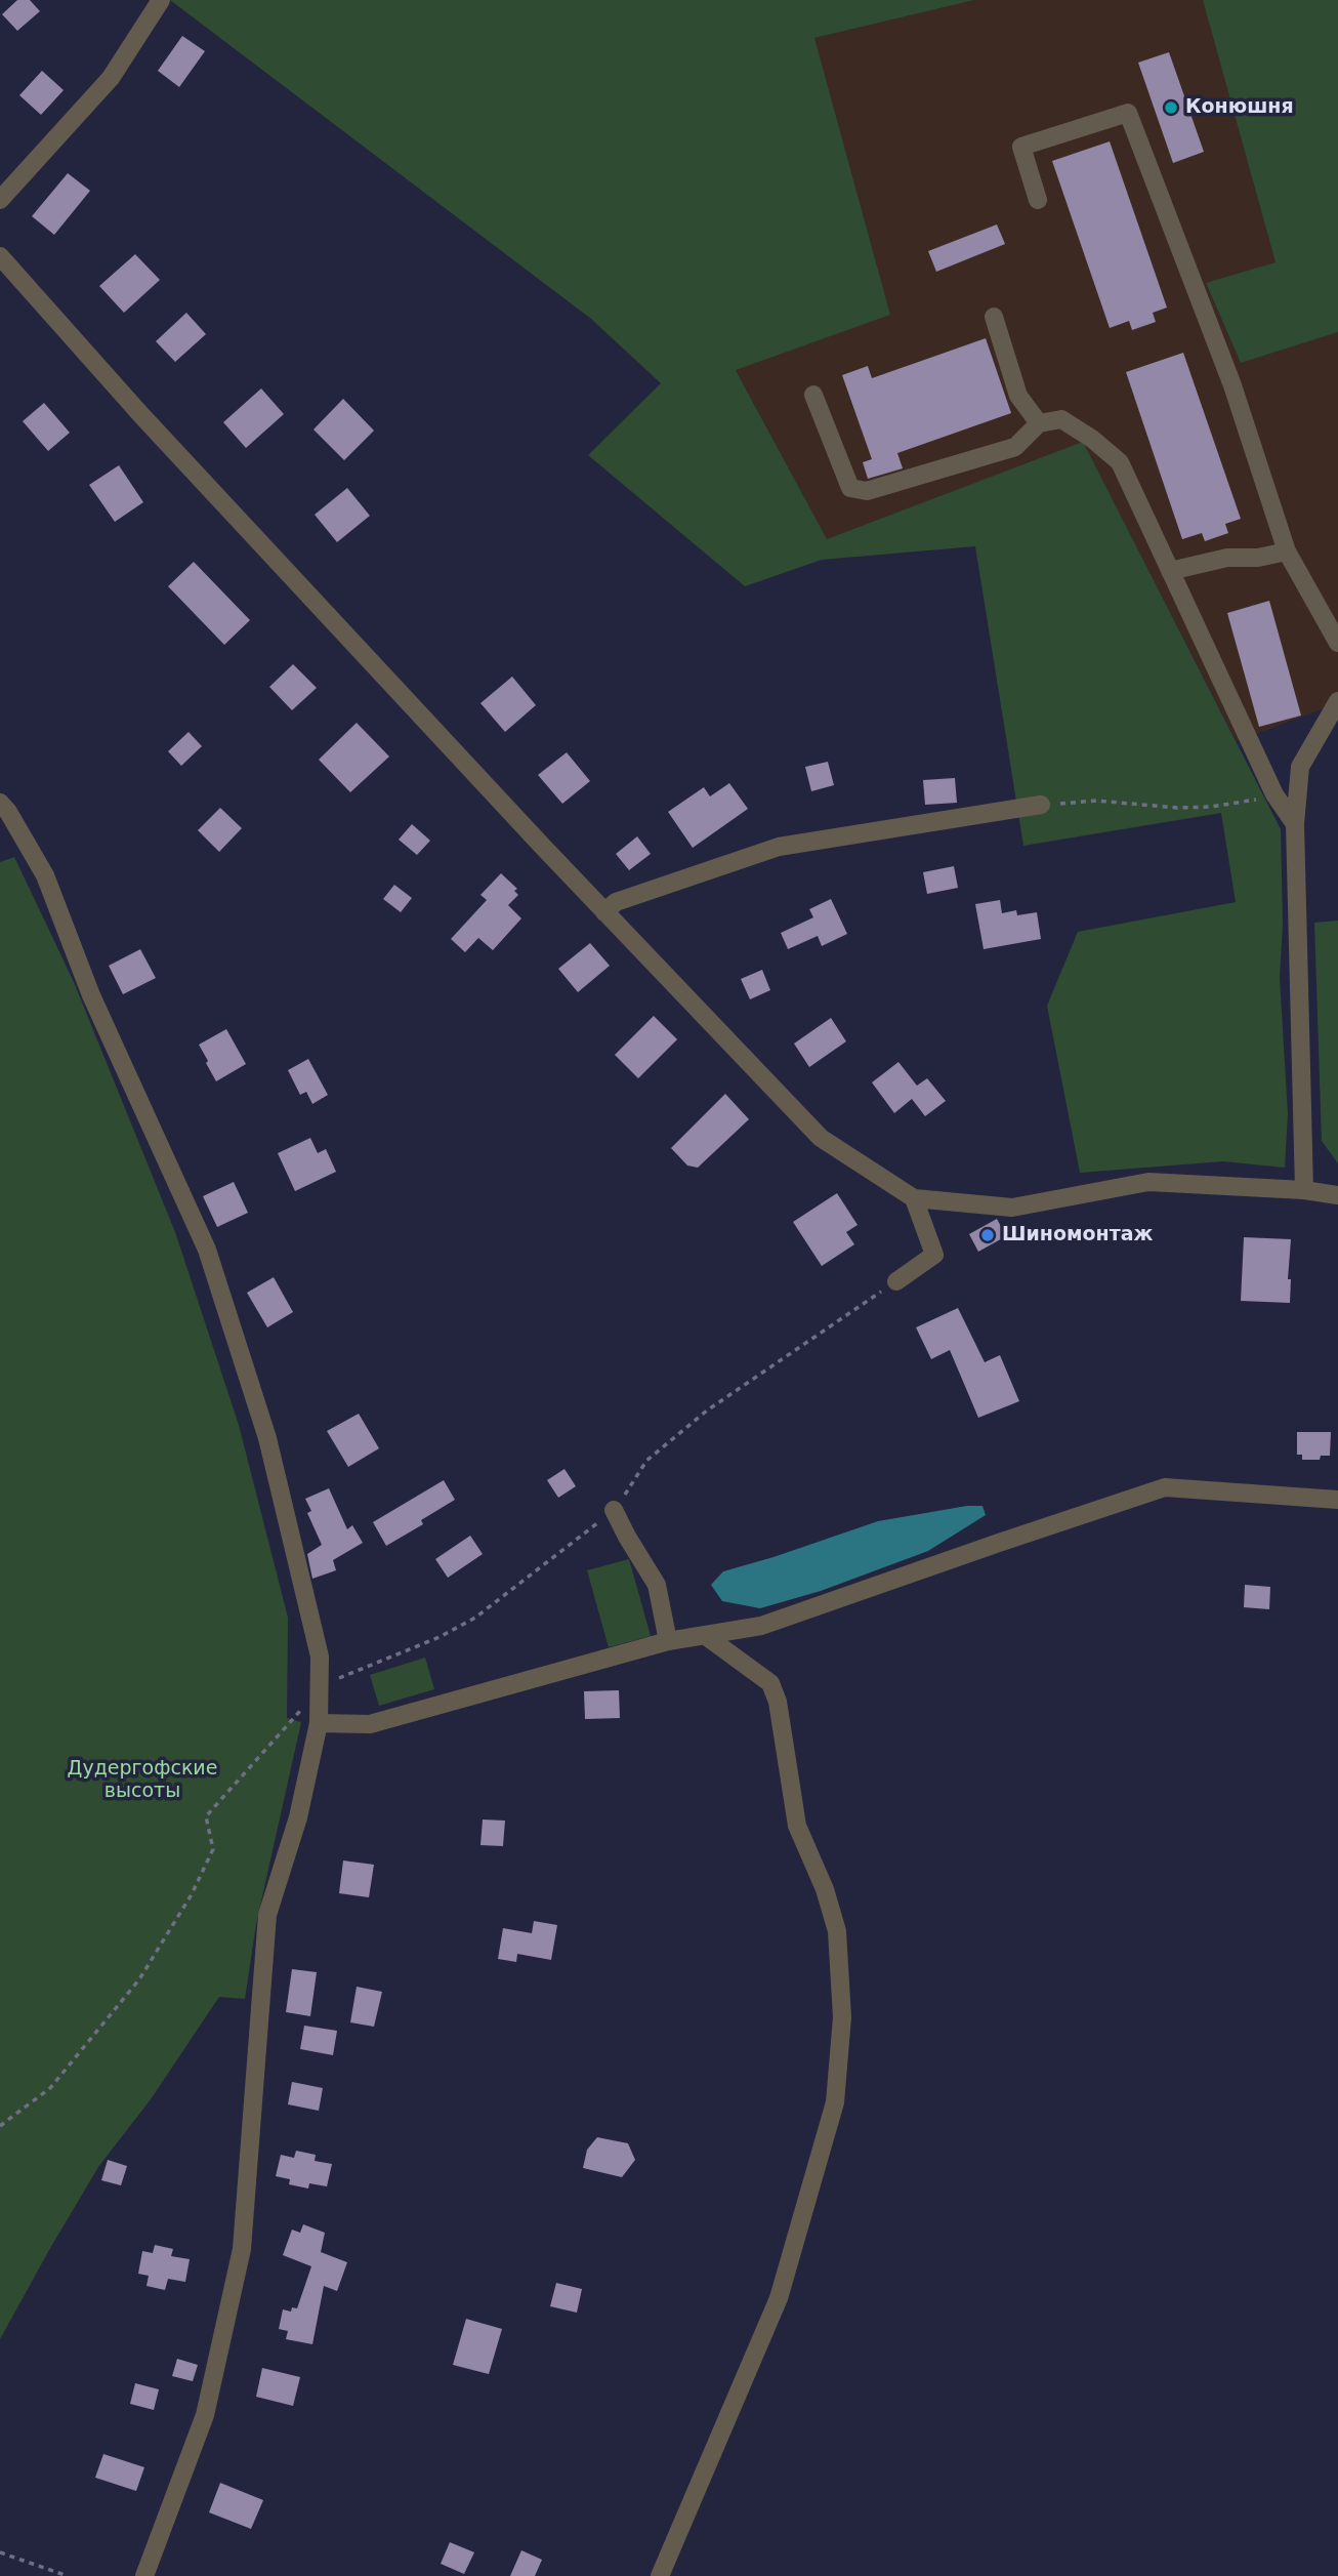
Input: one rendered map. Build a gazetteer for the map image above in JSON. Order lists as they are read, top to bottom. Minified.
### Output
{"parks":["Дудергофские высоты"],"places":["Конюшня","Шиномонтаж"]}
